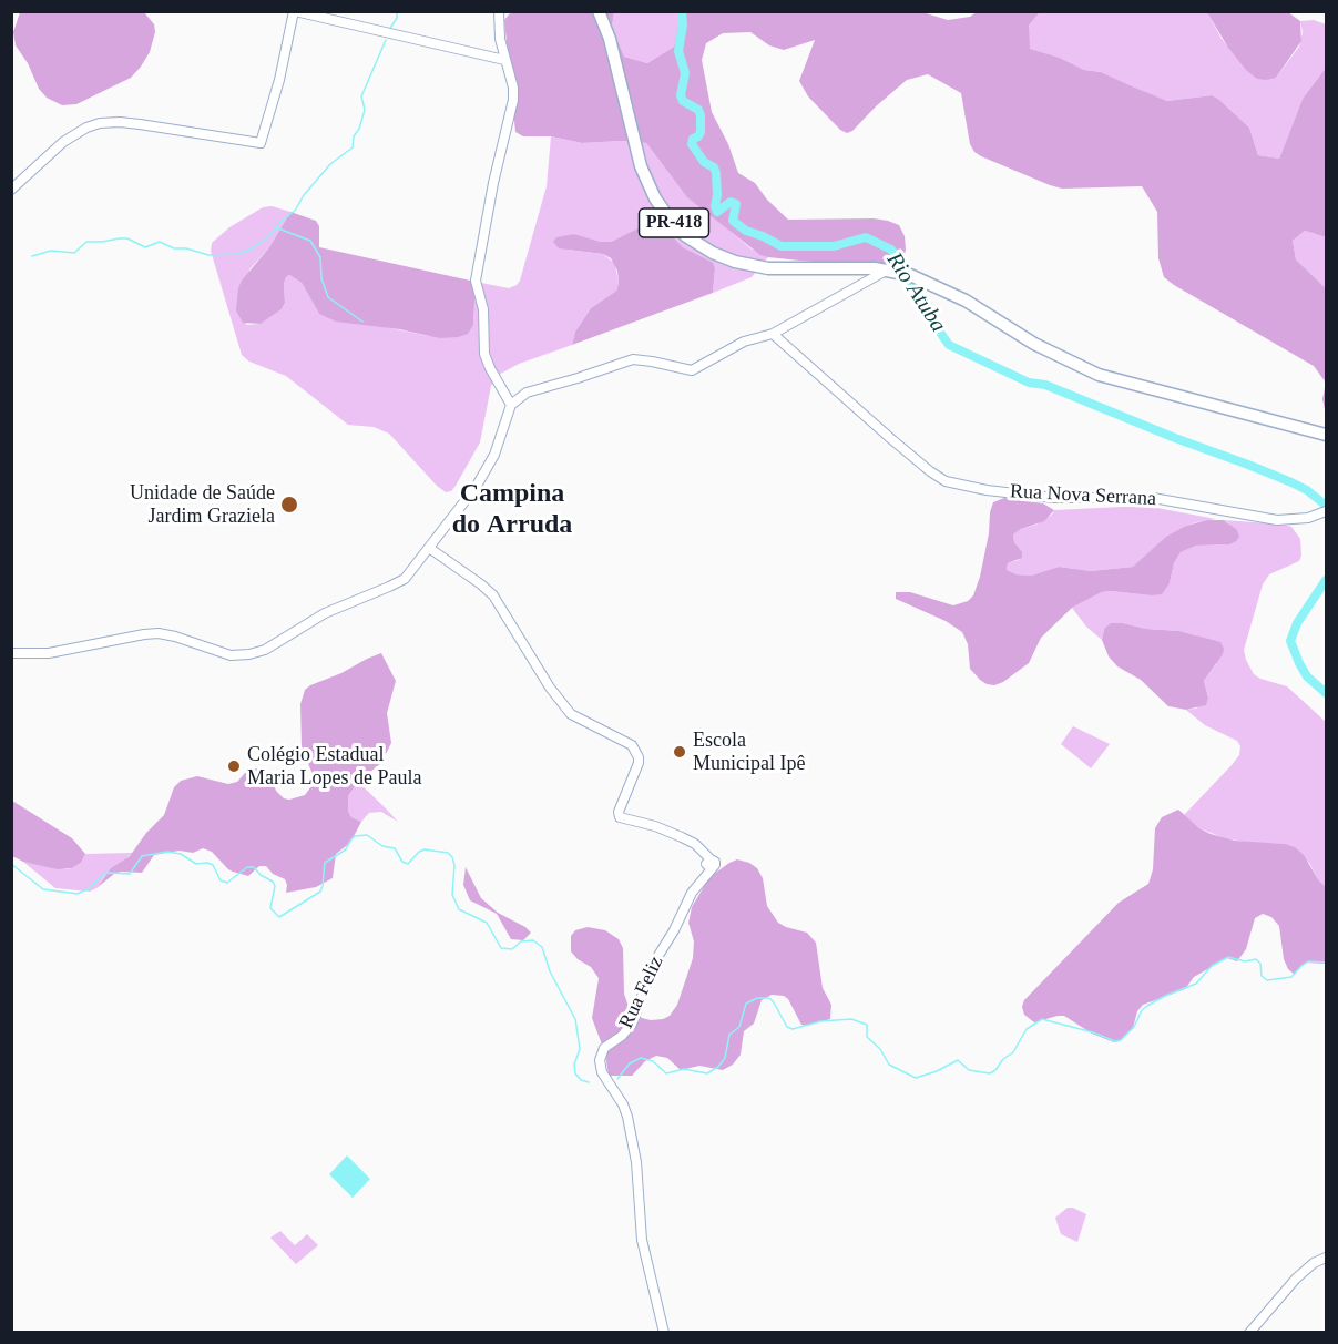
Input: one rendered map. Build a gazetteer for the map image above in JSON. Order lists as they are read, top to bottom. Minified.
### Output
{"streets":{"highway":["PR-418"],"street":["Rua Nova Serrana","Rua Feliz"]},"districts":["Campina do Arruda"],"water":["Rio Atuba"],"places":["Unidade de Saúde Jardim Graziela","Escola Municipal Ipê","Colégio Estadual Maria Lopes de Paula"]}
